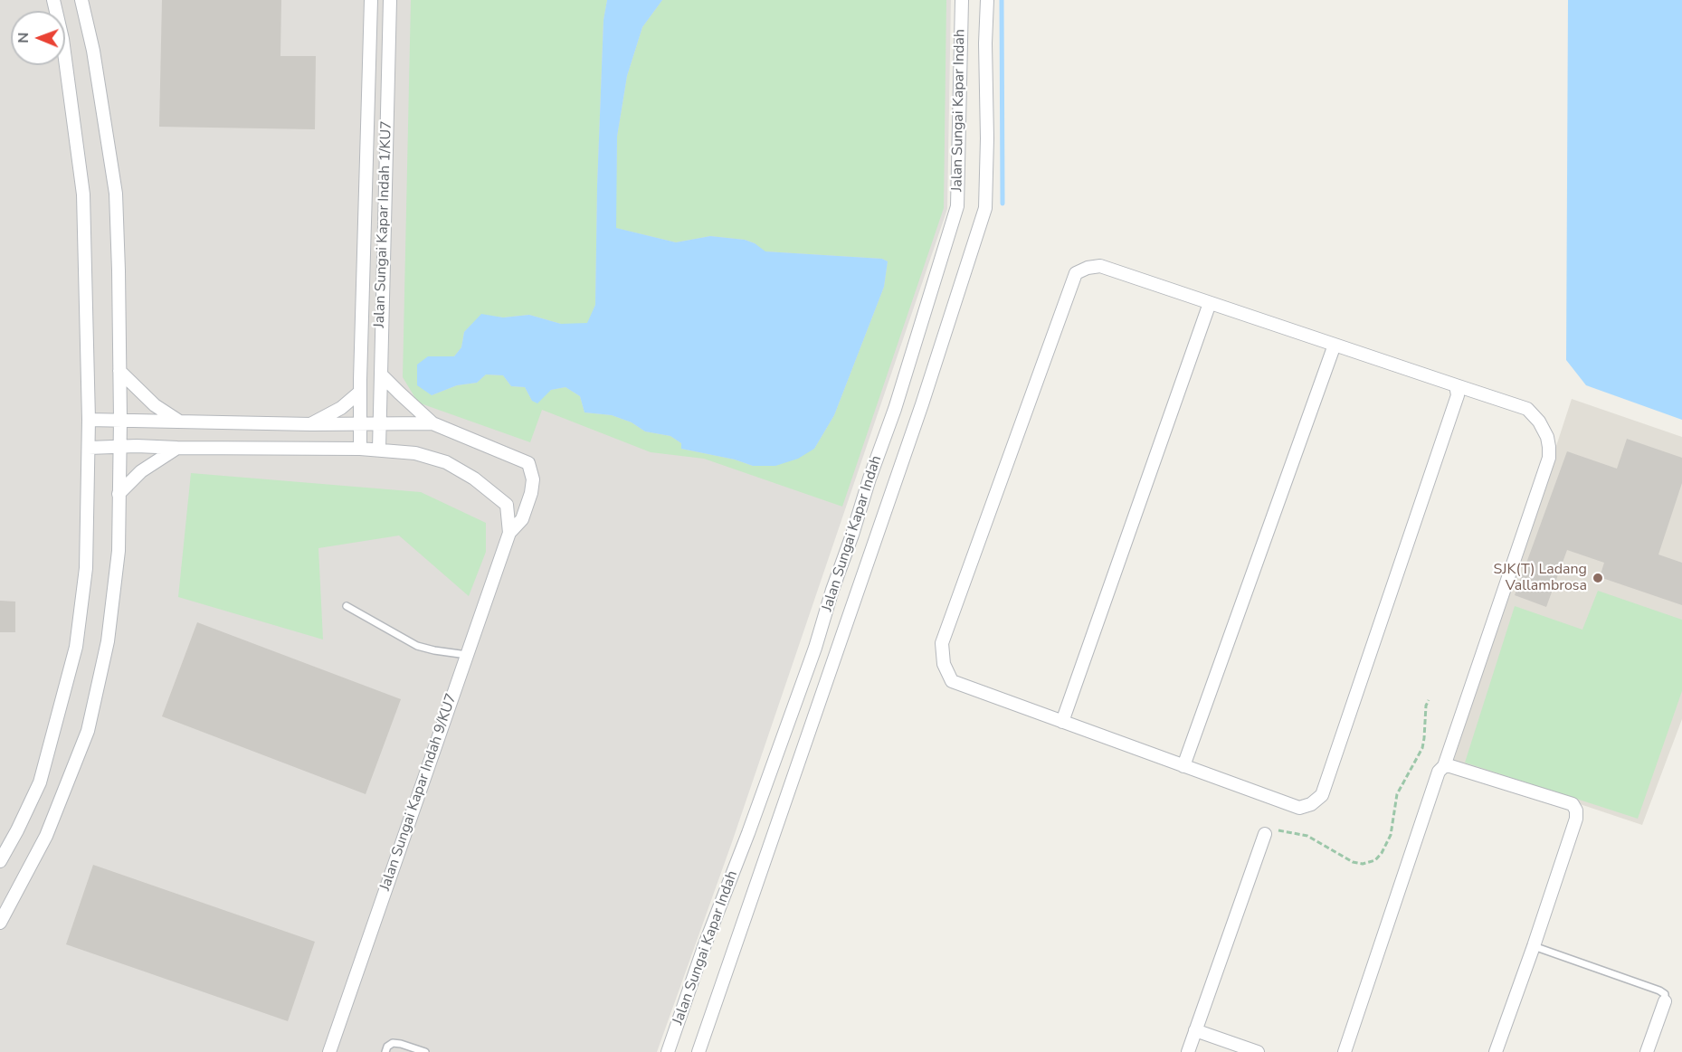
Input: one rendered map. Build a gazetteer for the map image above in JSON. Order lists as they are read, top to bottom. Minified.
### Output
{"streets":{"street":["Jalan Sungai Kapar Indah","Jalan Sungai Kapar Indah 1/KU7","Jalan Sungai Kapar Indah 9/KU7"]},"places":["SJK(T) Ladang Vallambrosa"],"north":"left"}
